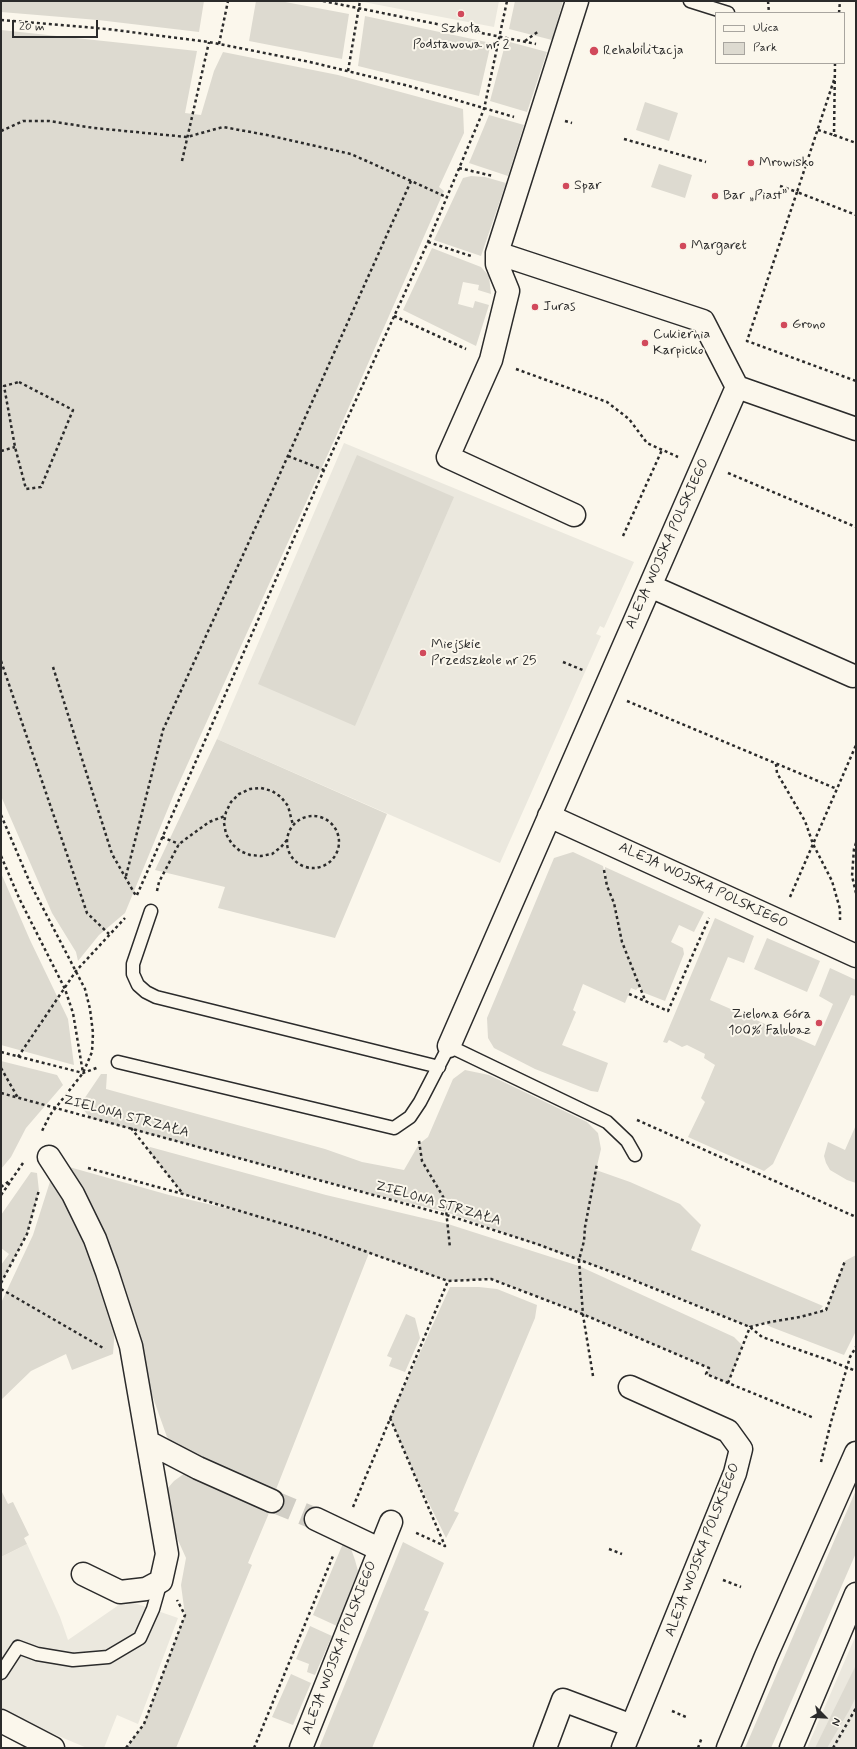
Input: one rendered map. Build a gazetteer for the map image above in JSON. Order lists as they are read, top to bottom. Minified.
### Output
{"streets":{"street":["ALEJA WOJSKA POLSKIEGO"],"path":["ZIELONA STRZAŁA"]},"places":["Szkoła Podstawowa nr 2","Rehabilitacja","Mrowisko","Spar","Bar „Piast”","Margaret","Juras","Grono","Cukiernia Karpicko","Miejskie Przedszkole nr 25","Zielona Góra 100% Falubaz"],"legend":["Ulica","Park"],"scale_bar":"20 m","north":"bottom right"}
